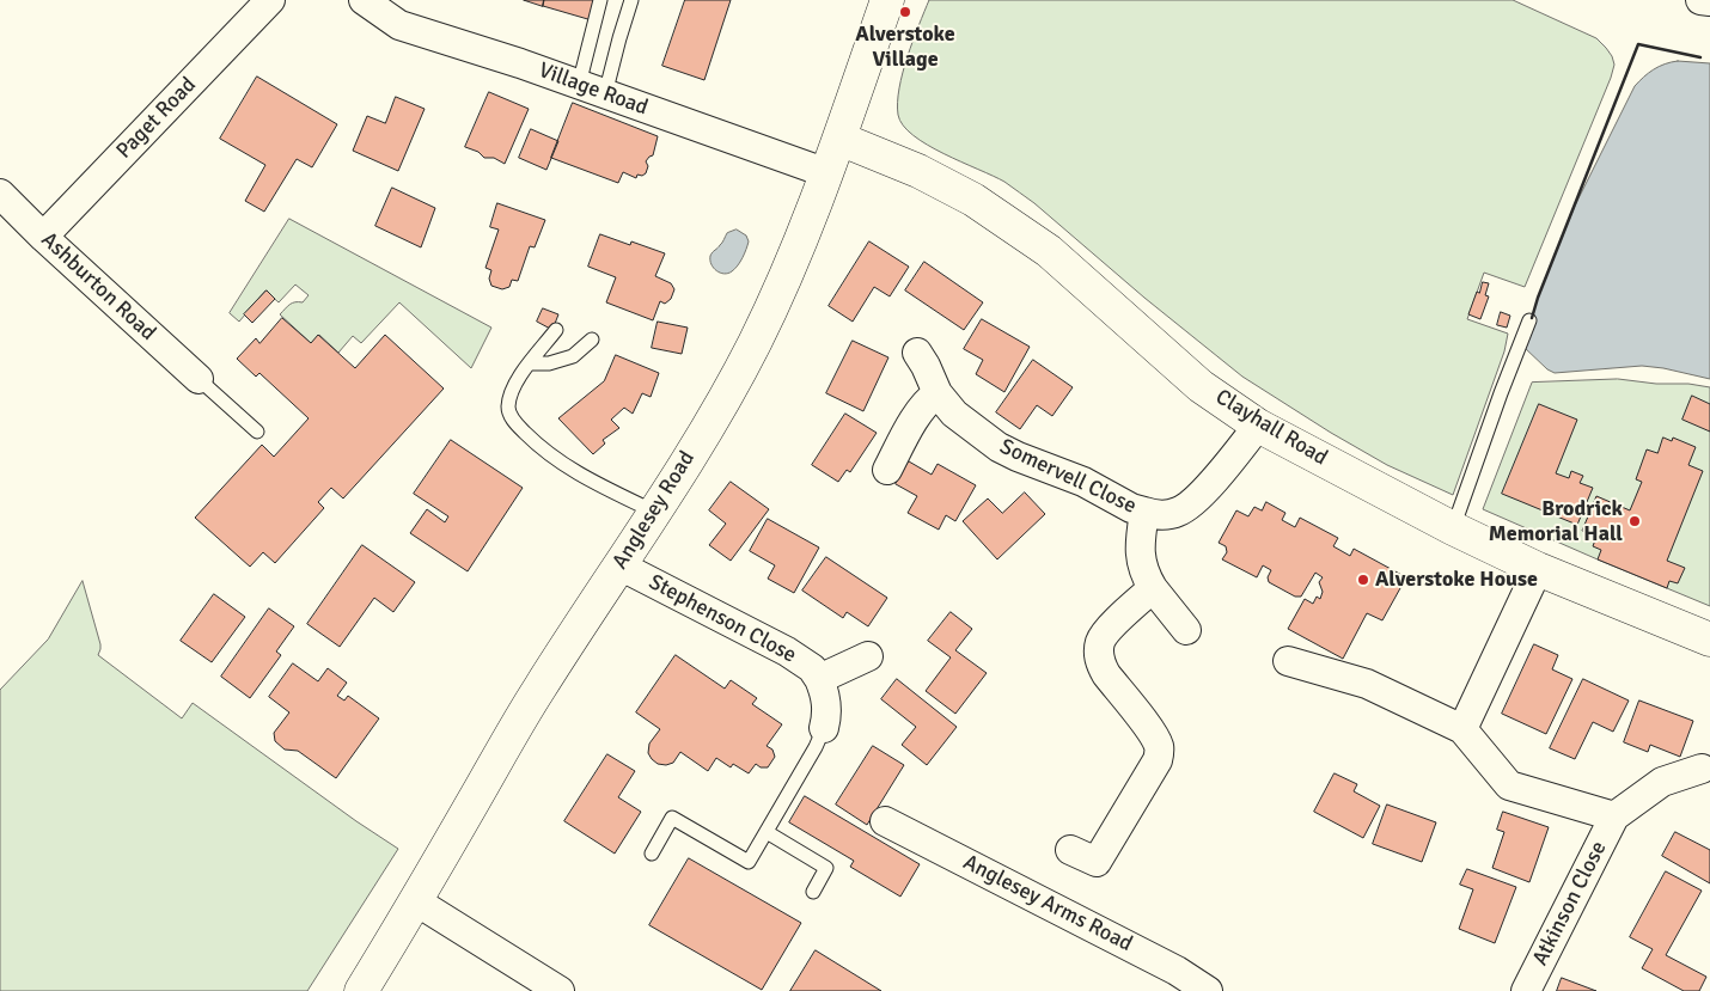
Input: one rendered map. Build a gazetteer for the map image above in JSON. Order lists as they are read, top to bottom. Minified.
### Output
{"streets":{"street":["Village Road","Paget Road","Ashburton Road","Clayhall Road","Somervell Close","Anglesey Road","Stephenson Close","Anglesey Arms Road","Atkinson Close"]},"crossings":[["Village Road","Anglesey Road"],["Paget Road","Ashburton Road"],["Clayhall Road","Somervell Close"],["Clayhall Road","Anglesey Road"],["Anglesey Road","Stephenson Close"]],"places":["Alverstoke Village","Brodrick Memorial Hall","Alverstoke House"]}
